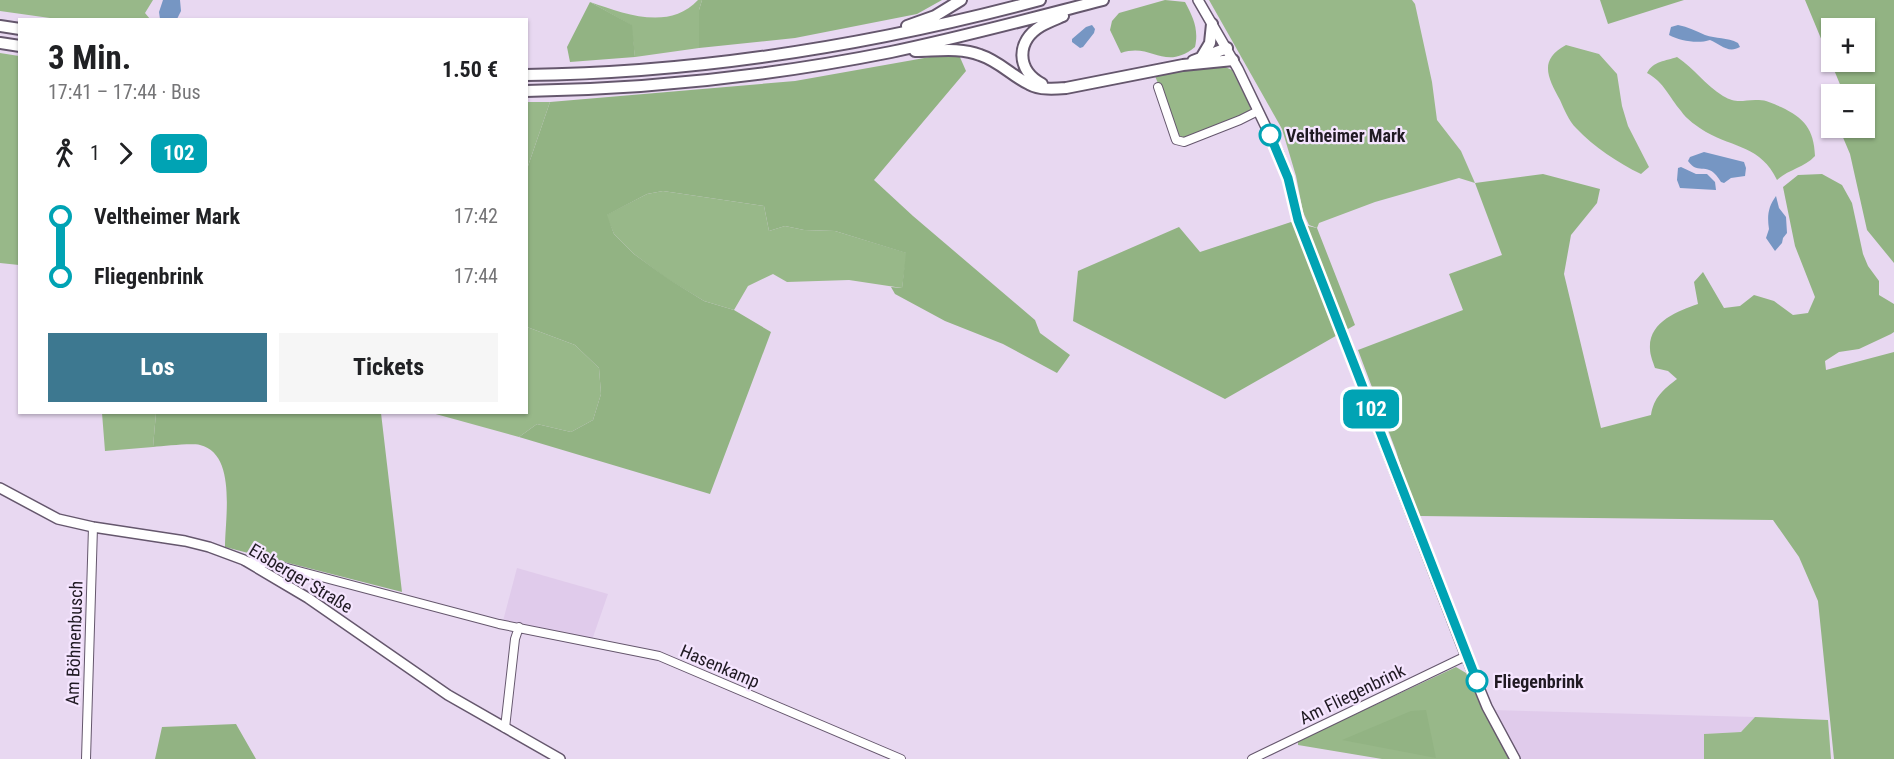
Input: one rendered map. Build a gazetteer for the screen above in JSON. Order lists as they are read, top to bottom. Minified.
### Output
{"streets":{"main road":["Eisberger Straße"],"street":["Am Böhnenbusch","Hasenkamp","Am Fliegenbrink"]},"crossings":[["Eisberger Straße","Am Böhnenbusch"],["Eisberger Straße","Hasenkamp"]],"places":["Veltheimer Mark","Fliegenbrink"],"lines":["bus line 102"],"page":{"on_map":"102","map_buttons":["+","−"],"heading":["3 Min.","17:41 – 17:44 · Bus","1.50 €"],"legs":["1","102"],"list":[{"name":"Veltheimer Mark","value":"17:42"},{"name":"Fliegenbrink","value":"17:44"}],"buttons":["Los","Tickets"]}}
